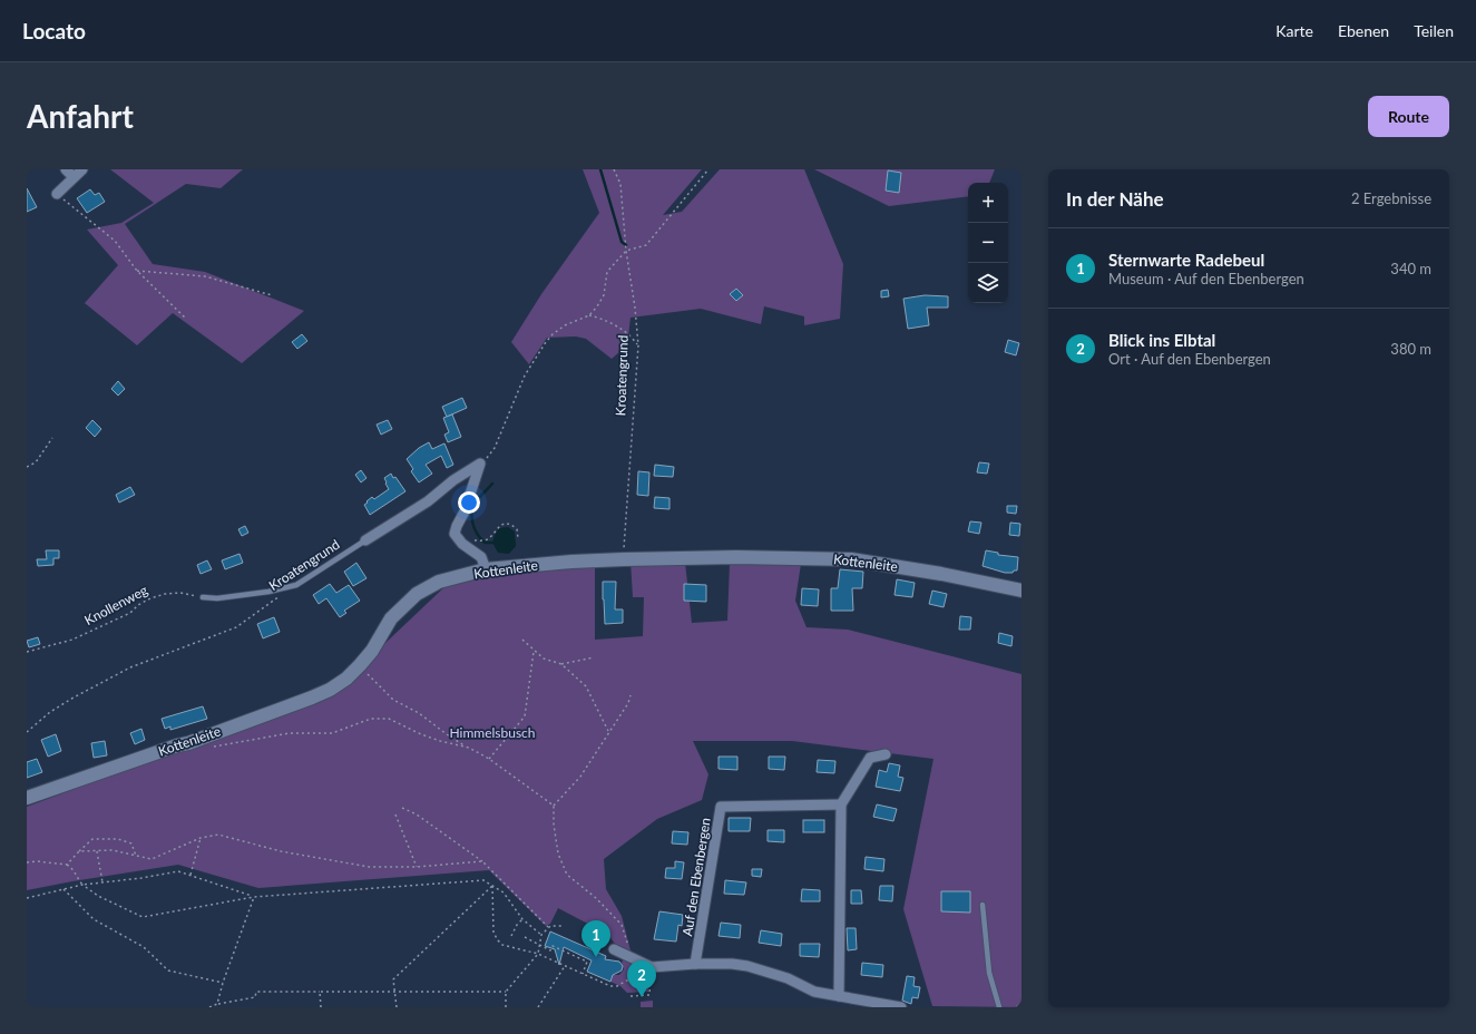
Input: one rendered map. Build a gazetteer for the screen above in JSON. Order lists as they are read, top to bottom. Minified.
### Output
{"streets":{"street":["Kroatengrund","Kottenleite","Auf den Ebenbergen"],"path":["Knollenweg"]},"crossings":[["Kroatengrund","Kottenleite"]],"parks":["Himmelsbusch"],"page":{"header":"Locato","nav":["Karte","Ebenen","Teilen"],"buttons":"Route","title":"Anfahrt","heading":["In der Nähe","2 Ergebnisse"],"map_buttons":["+","−"],"list":[{"mark":"1","name":"Sternwarte Radebeul","note":"Museum · Auf den Ebenbergen","value":"340 m"},{"mark":"2","name":"Blick ins Elbtal","note":"Ort · Auf den Ebenbergen","value":"380 m"}],"pins":["1","2"]}}
